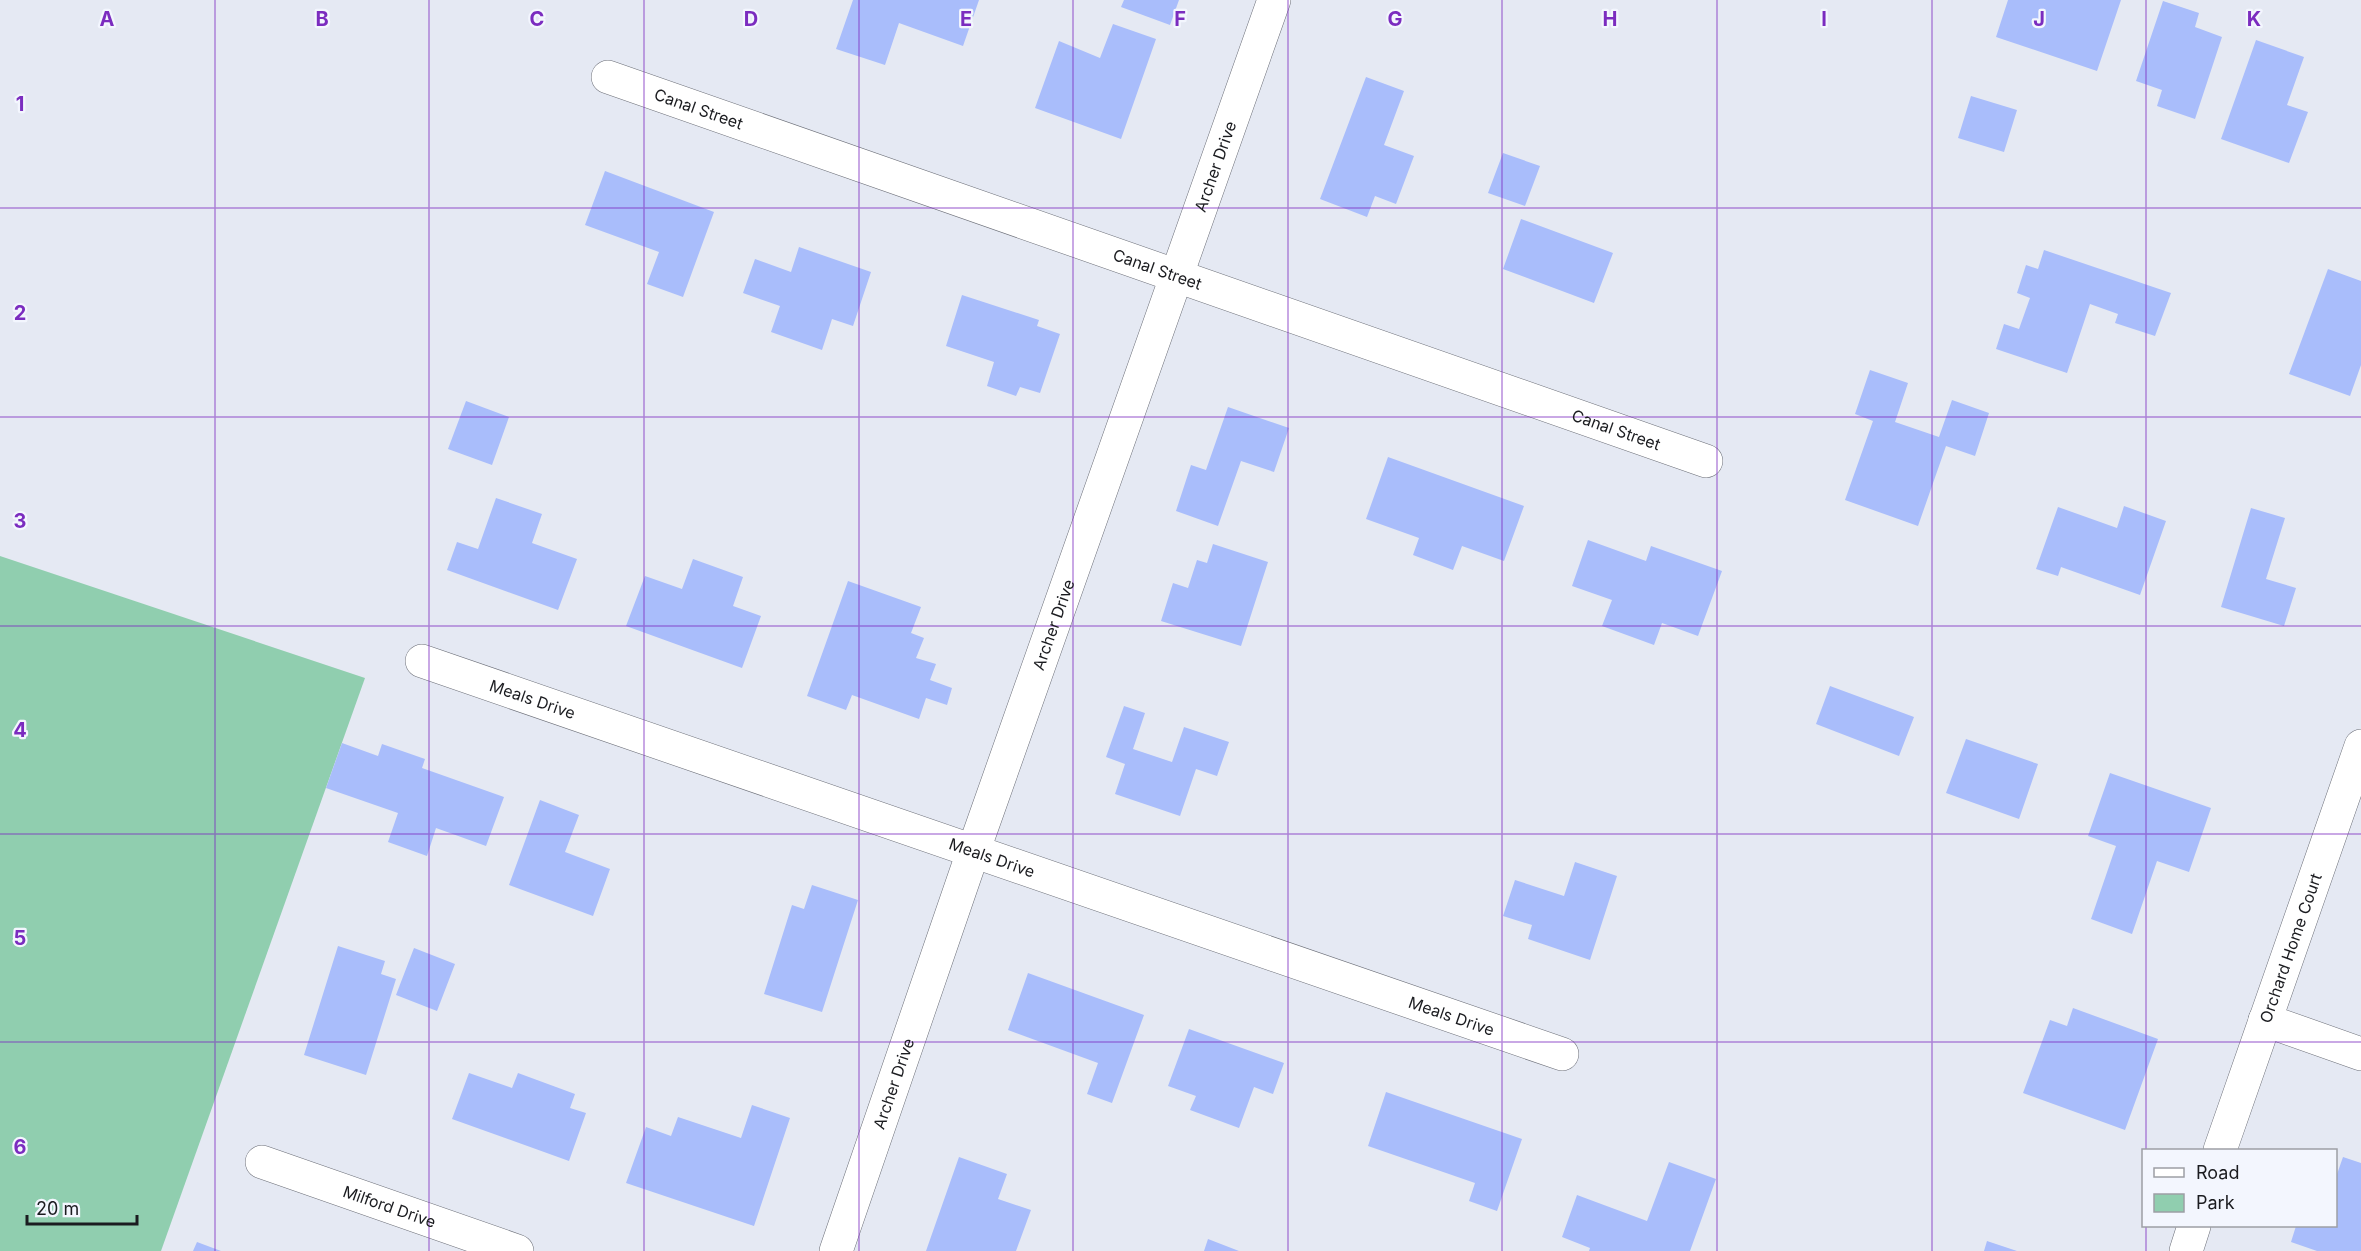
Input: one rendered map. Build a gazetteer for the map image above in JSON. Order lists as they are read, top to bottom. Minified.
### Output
{"streets":{"street":["Canal Street","Archer Drive","Meals Drive","Orchard Home Court","Milford Drive"]},"crossings":[["Canal Street","Archer Drive"],["Archer Drive","Meals Drive"]],"legend":["Road","Park"],"scale_bar":"20 m","grid":{"columns":["A","B","C","D","E","F","G","H","I","J","K"],"rows":["1","2","3","4","5","6"]}}
